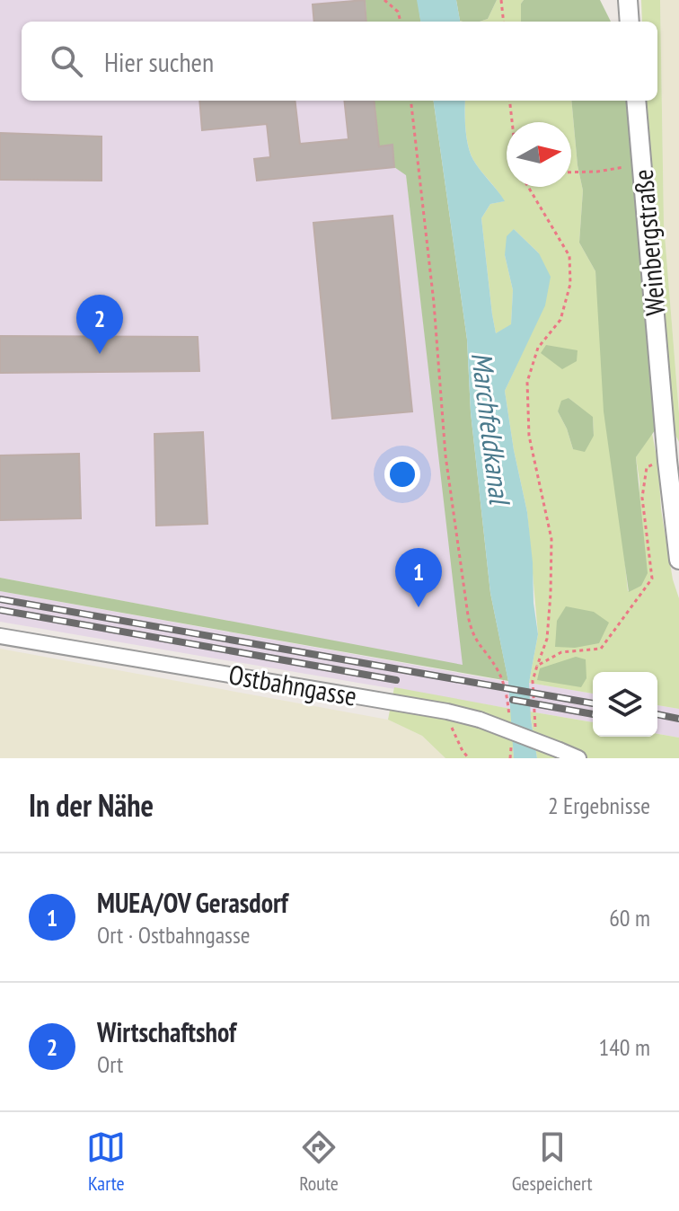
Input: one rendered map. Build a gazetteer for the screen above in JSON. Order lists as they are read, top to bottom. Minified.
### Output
{"streets":{"street":["Weinbergstraße","Ostbahngasse"]},"water":["Marchfeldkanal"],"north":"right","page":{"search":"Hier suchen","pins":["2","1"],"heading":["In der Nähe","2 Ergebnisse"],"list":[{"mark":"1","name":"MUEA/OV Gerasdorf","note":"Ort · Ostbahngasse","value":"60 m"},{"mark":"2","name":"Wirtschaftshof","note":"Ort","value":"140 m"}],"nav":["Karte","Route","Gespeichert"]}}
